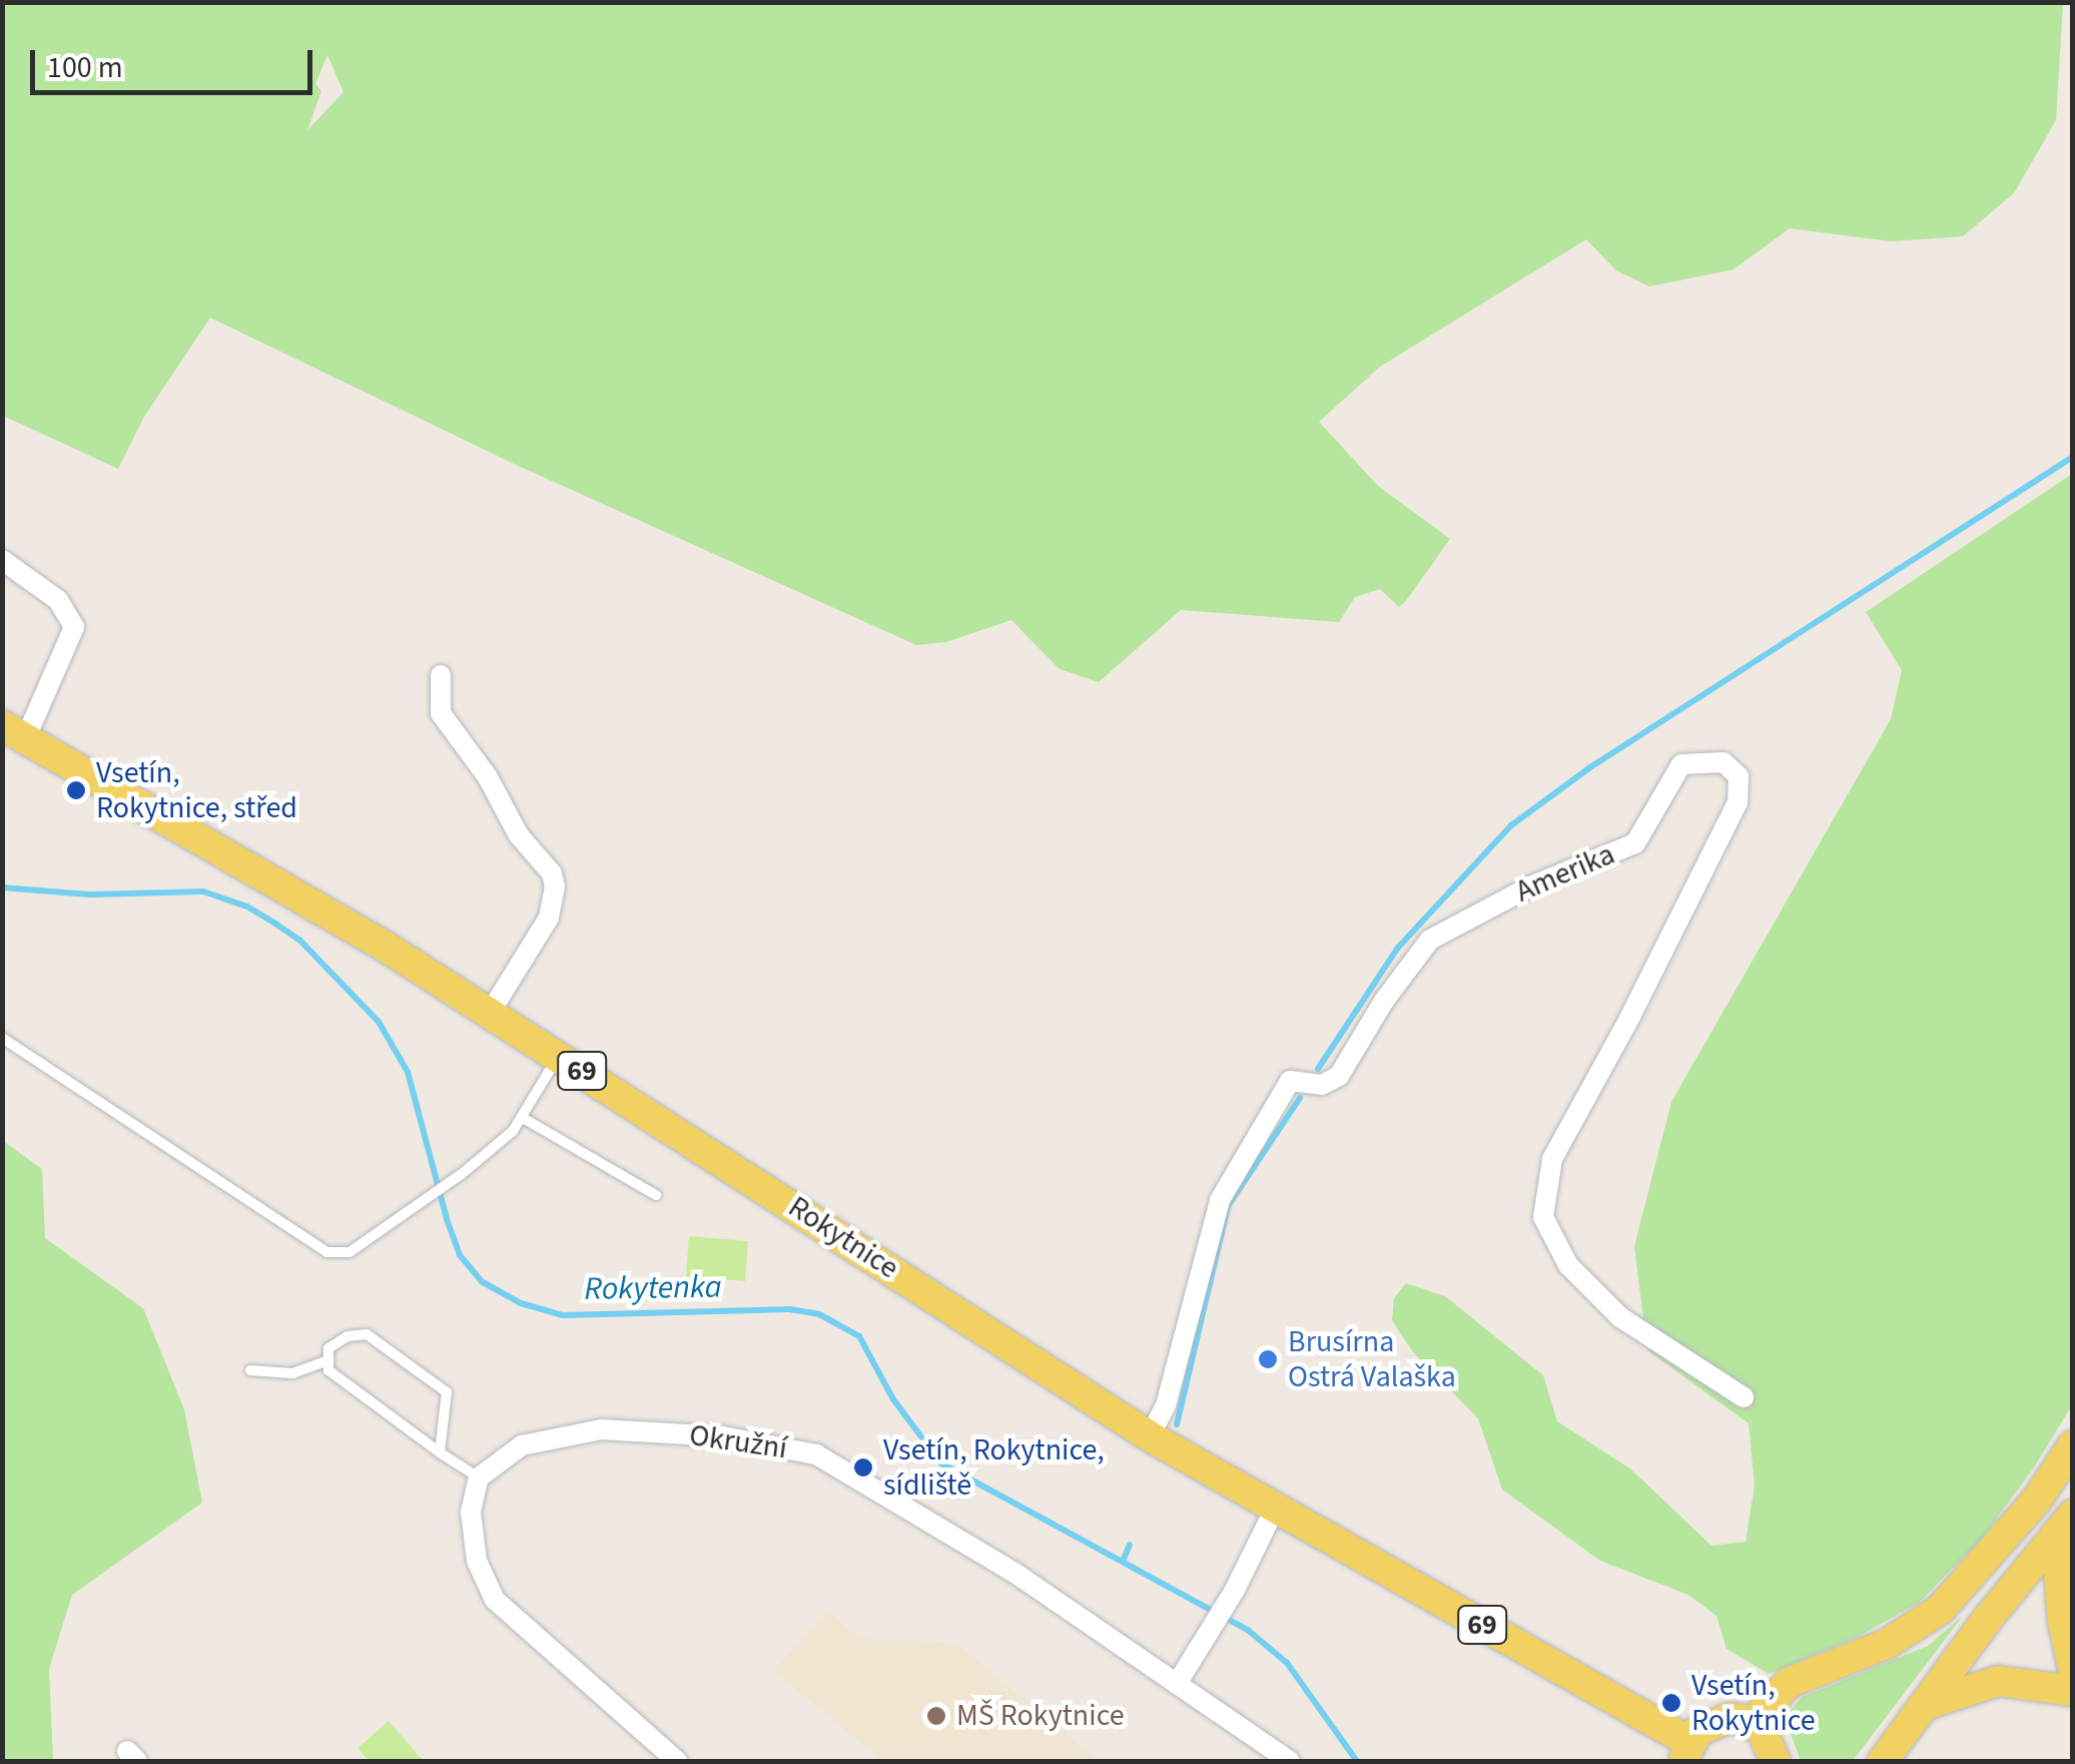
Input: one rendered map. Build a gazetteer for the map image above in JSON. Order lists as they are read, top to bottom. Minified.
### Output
{"streets":{"main road":["69","Rokytnice"],"street":["Amerika","Okružní"]},"crossings":[["Amerika","Rokytnice"]],"water":["Rokytenka"],"places":["Vsetín, Rokytnice, střed","Brusírna Ostrá Valaška","Vsetín, Rokytnice, sídliště","Vsetín, Rokytnice","MŠ Rokytnice"],"scale_bar":"100 m"}
